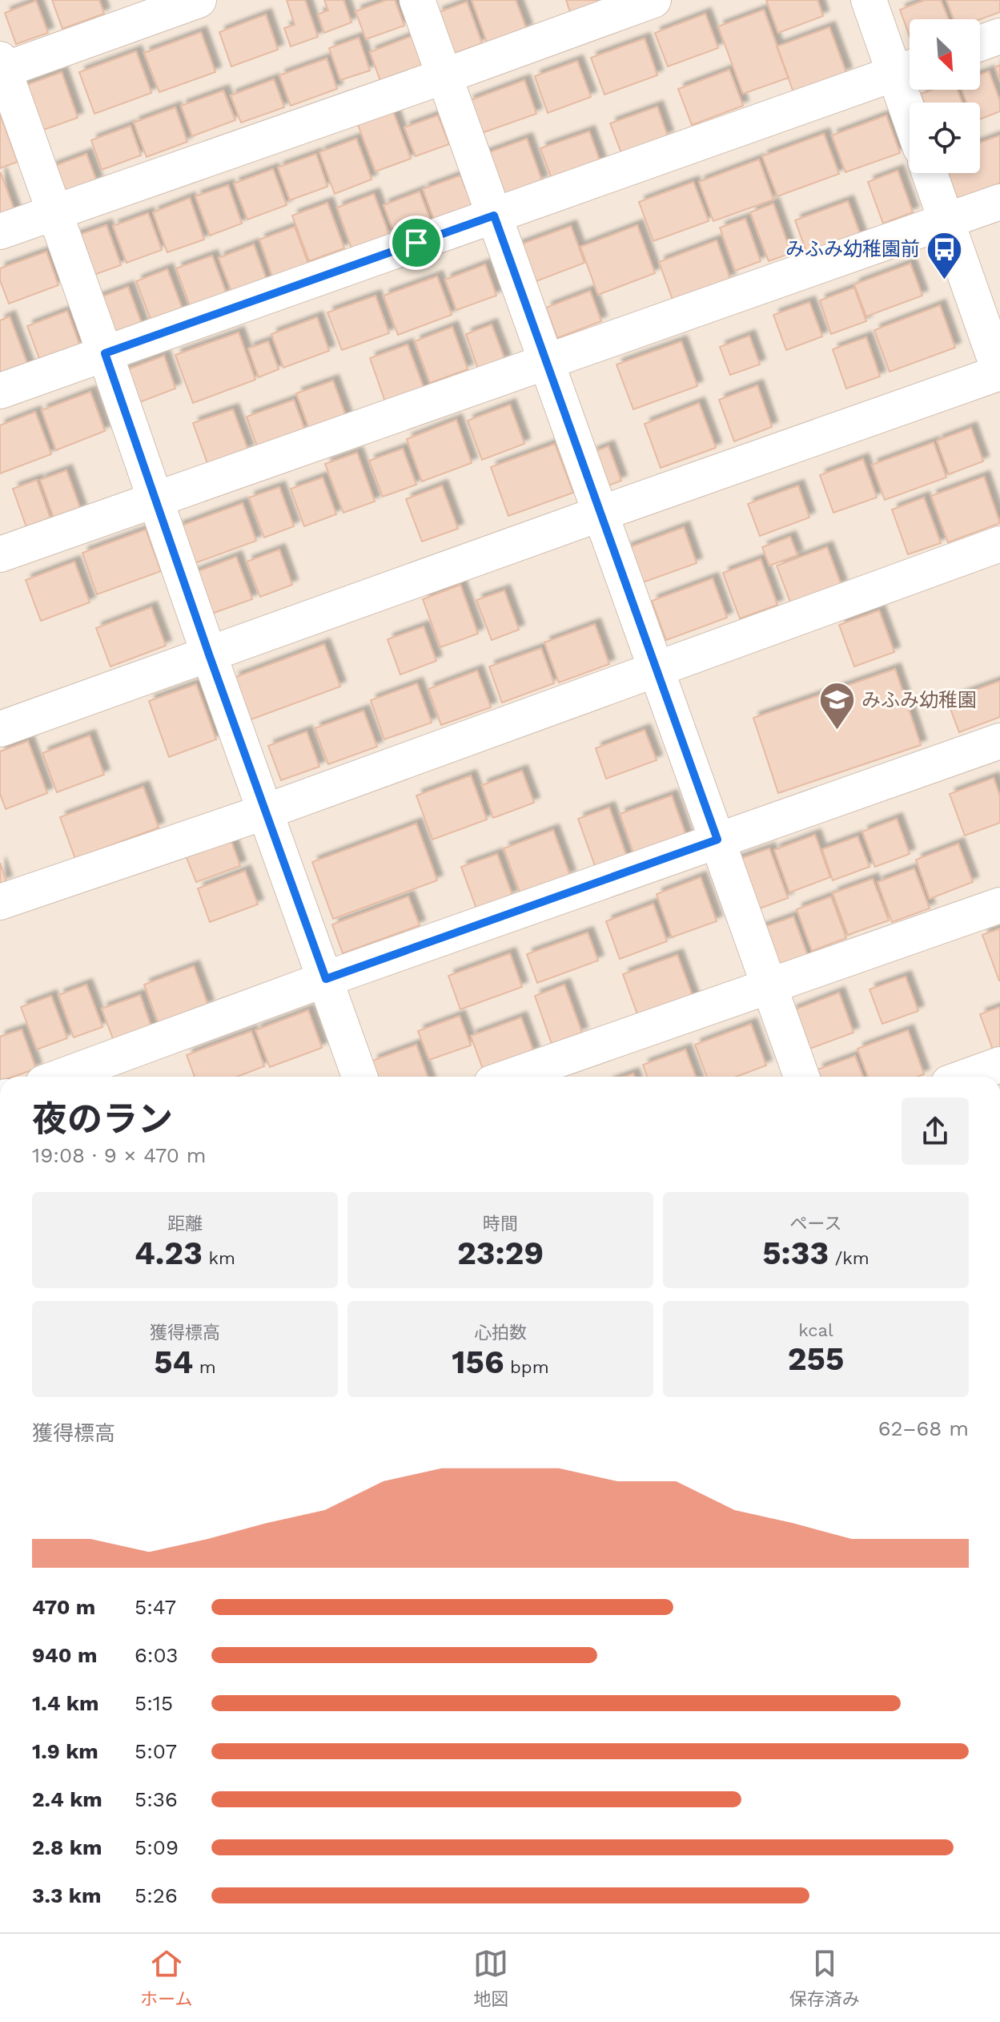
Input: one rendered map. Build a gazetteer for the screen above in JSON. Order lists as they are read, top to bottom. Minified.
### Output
{"places":{"bus stop":["みふみ幼稚園前"],"school or university":["みふみ幼稚園"]},"north":"bottom right","page":{"heading":["夜のラン","19:08 · 9 × 470 m"],"stats":[["距離","4.23 km"],["時間","23:29"],["ペース","5:33 /km"],["獲得標高","54 m"],["心拍数","156 bpm"],["kcal","255"]],"chart":["獲得標高","62–68 m"],"list":[{"name":"470 m","note":"5:47"},{"name":"940 m","note":"6:03"},{"name":"1.4 km","note":"5:15"},{"name":"1.9 km","note":"5:07"},{"name":"2.4 km","note":"5:36"},{"name":"2.8 km","note":"5:09"},{"name":"3.3 km","note":"5:26"}],"tabs":["ホーム","地図","保存済み"]}}
